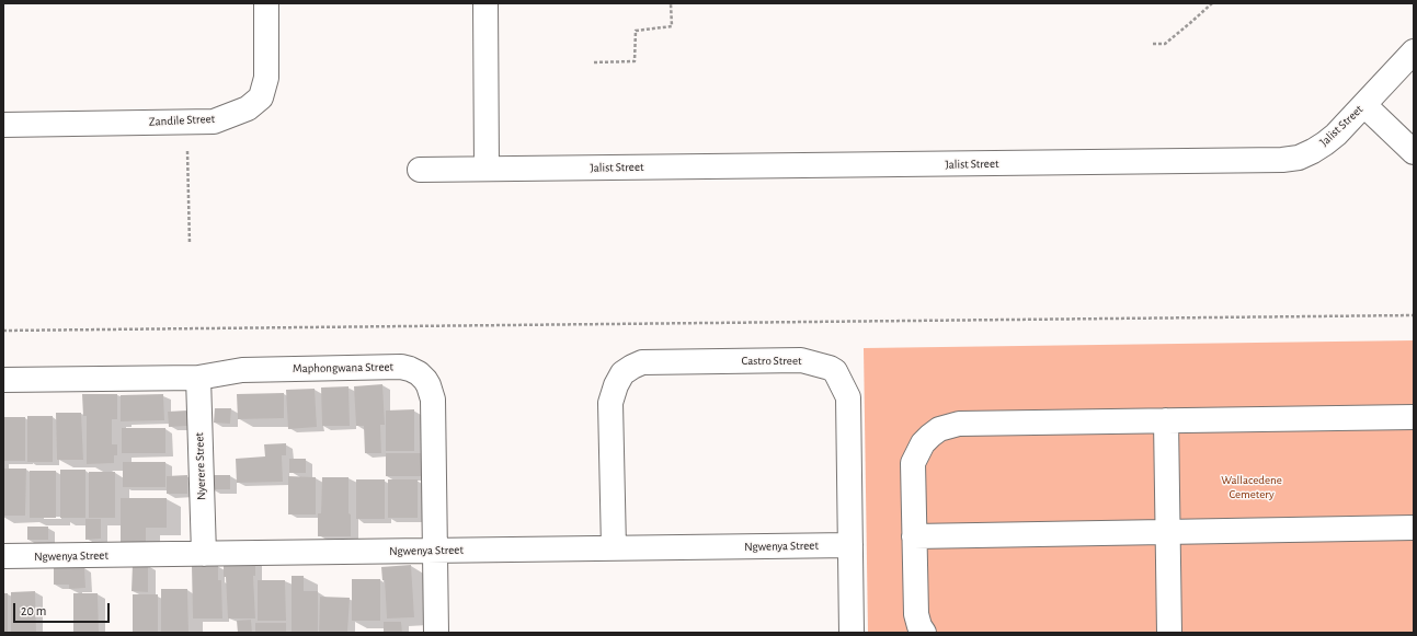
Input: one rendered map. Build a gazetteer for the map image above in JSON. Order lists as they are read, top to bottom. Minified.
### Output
{"streets":{"street":["Zandile Street","Jalist Street","Castro Street","Maphongwana Street","Nyerere Street","Ngwenya Street"]},"crossings":[["Castro Street","Ngwenya Street"],["Maphongwana Street","Nyerere Street"],["Maphongwana Street","Ngwenya Street"],["Nyerere Street","Ngwenya Street"]],"parks":["Wallacedene Cemetery"],"scale_bar":"20 m"}
